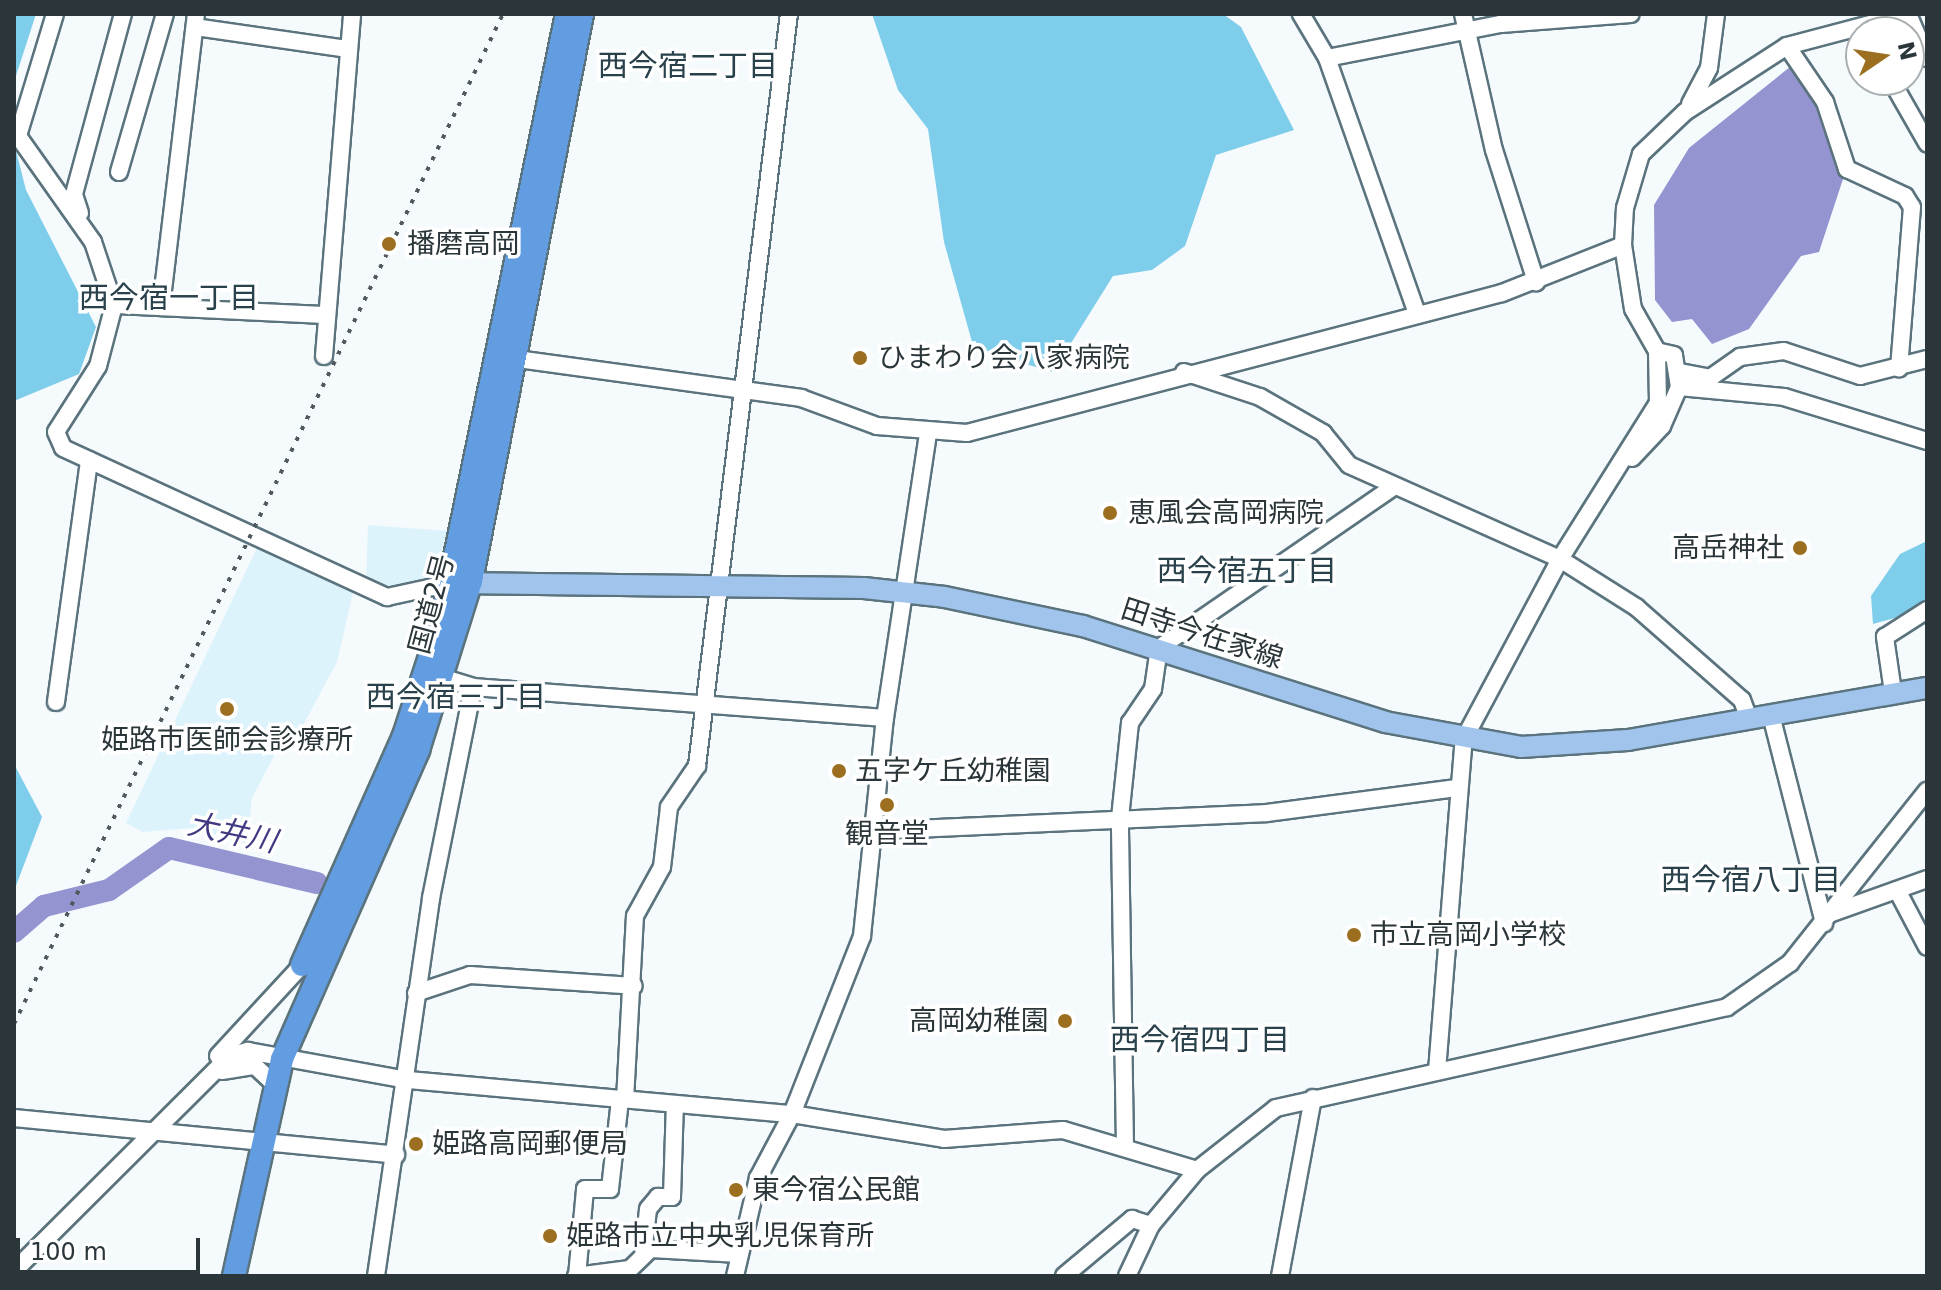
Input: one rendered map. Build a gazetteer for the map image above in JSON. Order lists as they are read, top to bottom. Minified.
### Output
{"streets":{"highway":["国道2号"],"main road":["田寺今在家線"]},"crossings":[["国道2号","田寺今在家線"]],"districts":["西今宿二丁目","西今宿一丁目","西今宿五丁目","西今宿三丁目","西今宿八丁目","西今宿四丁目"],"water":["大井川"],"places":["播磨高岡","ひまわり会八家病院","恵風会高岡病院","高岳神社","姫路市医師会診療所","五字ケ丘幼稚園","観音堂","市立高岡小学校","高岡幼稚園","姫路高岡郵便局","東今宿公民館","姫路市立中央乳児保育所"],"scale_bar":"100 m","north":"right"}
